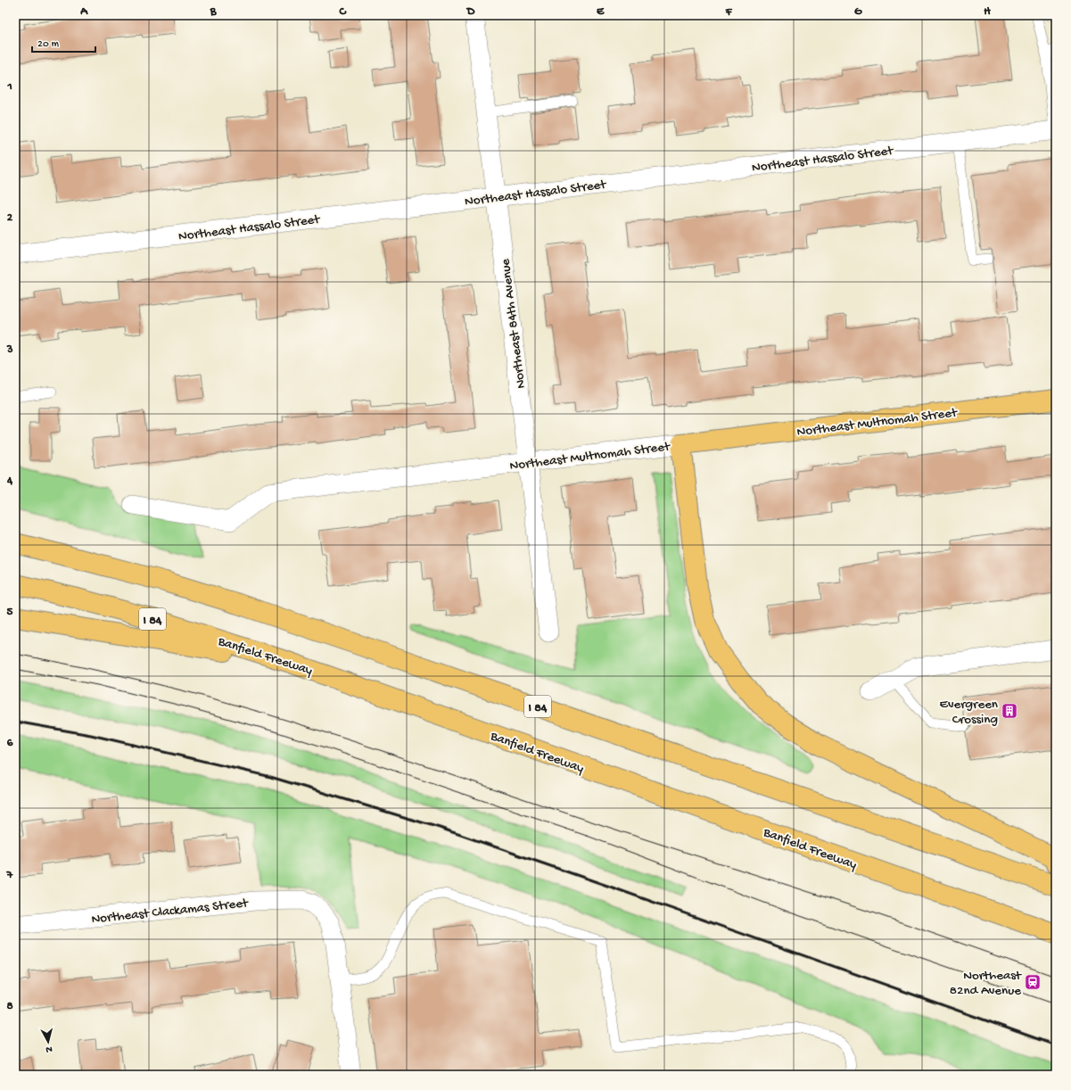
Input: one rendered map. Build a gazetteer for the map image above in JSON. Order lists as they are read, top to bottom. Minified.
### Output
{"streets":{"main road":["Northeast Multnomah Street","I 84","Banfield Freeway"],"street":["Northeast Hassalo Street","Northeast 84th Avenue","Northeast Clackamas Street"]},"crossings":[["Northeast Hassalo Street","Northeast 84th Avenue"],["Northeast 84th Avenue","Northeast Multnomah Street"]],"places":{"building":["Evergreen Crossing"],"station":["Northeast 82nd Avenue"]},"scale_bar":"20 m","north":"bottom","grid":{"columns":["A","B","C","D","E","F","G","H"],"rows":["1","2","3","4","5","6","7","8"]}}
